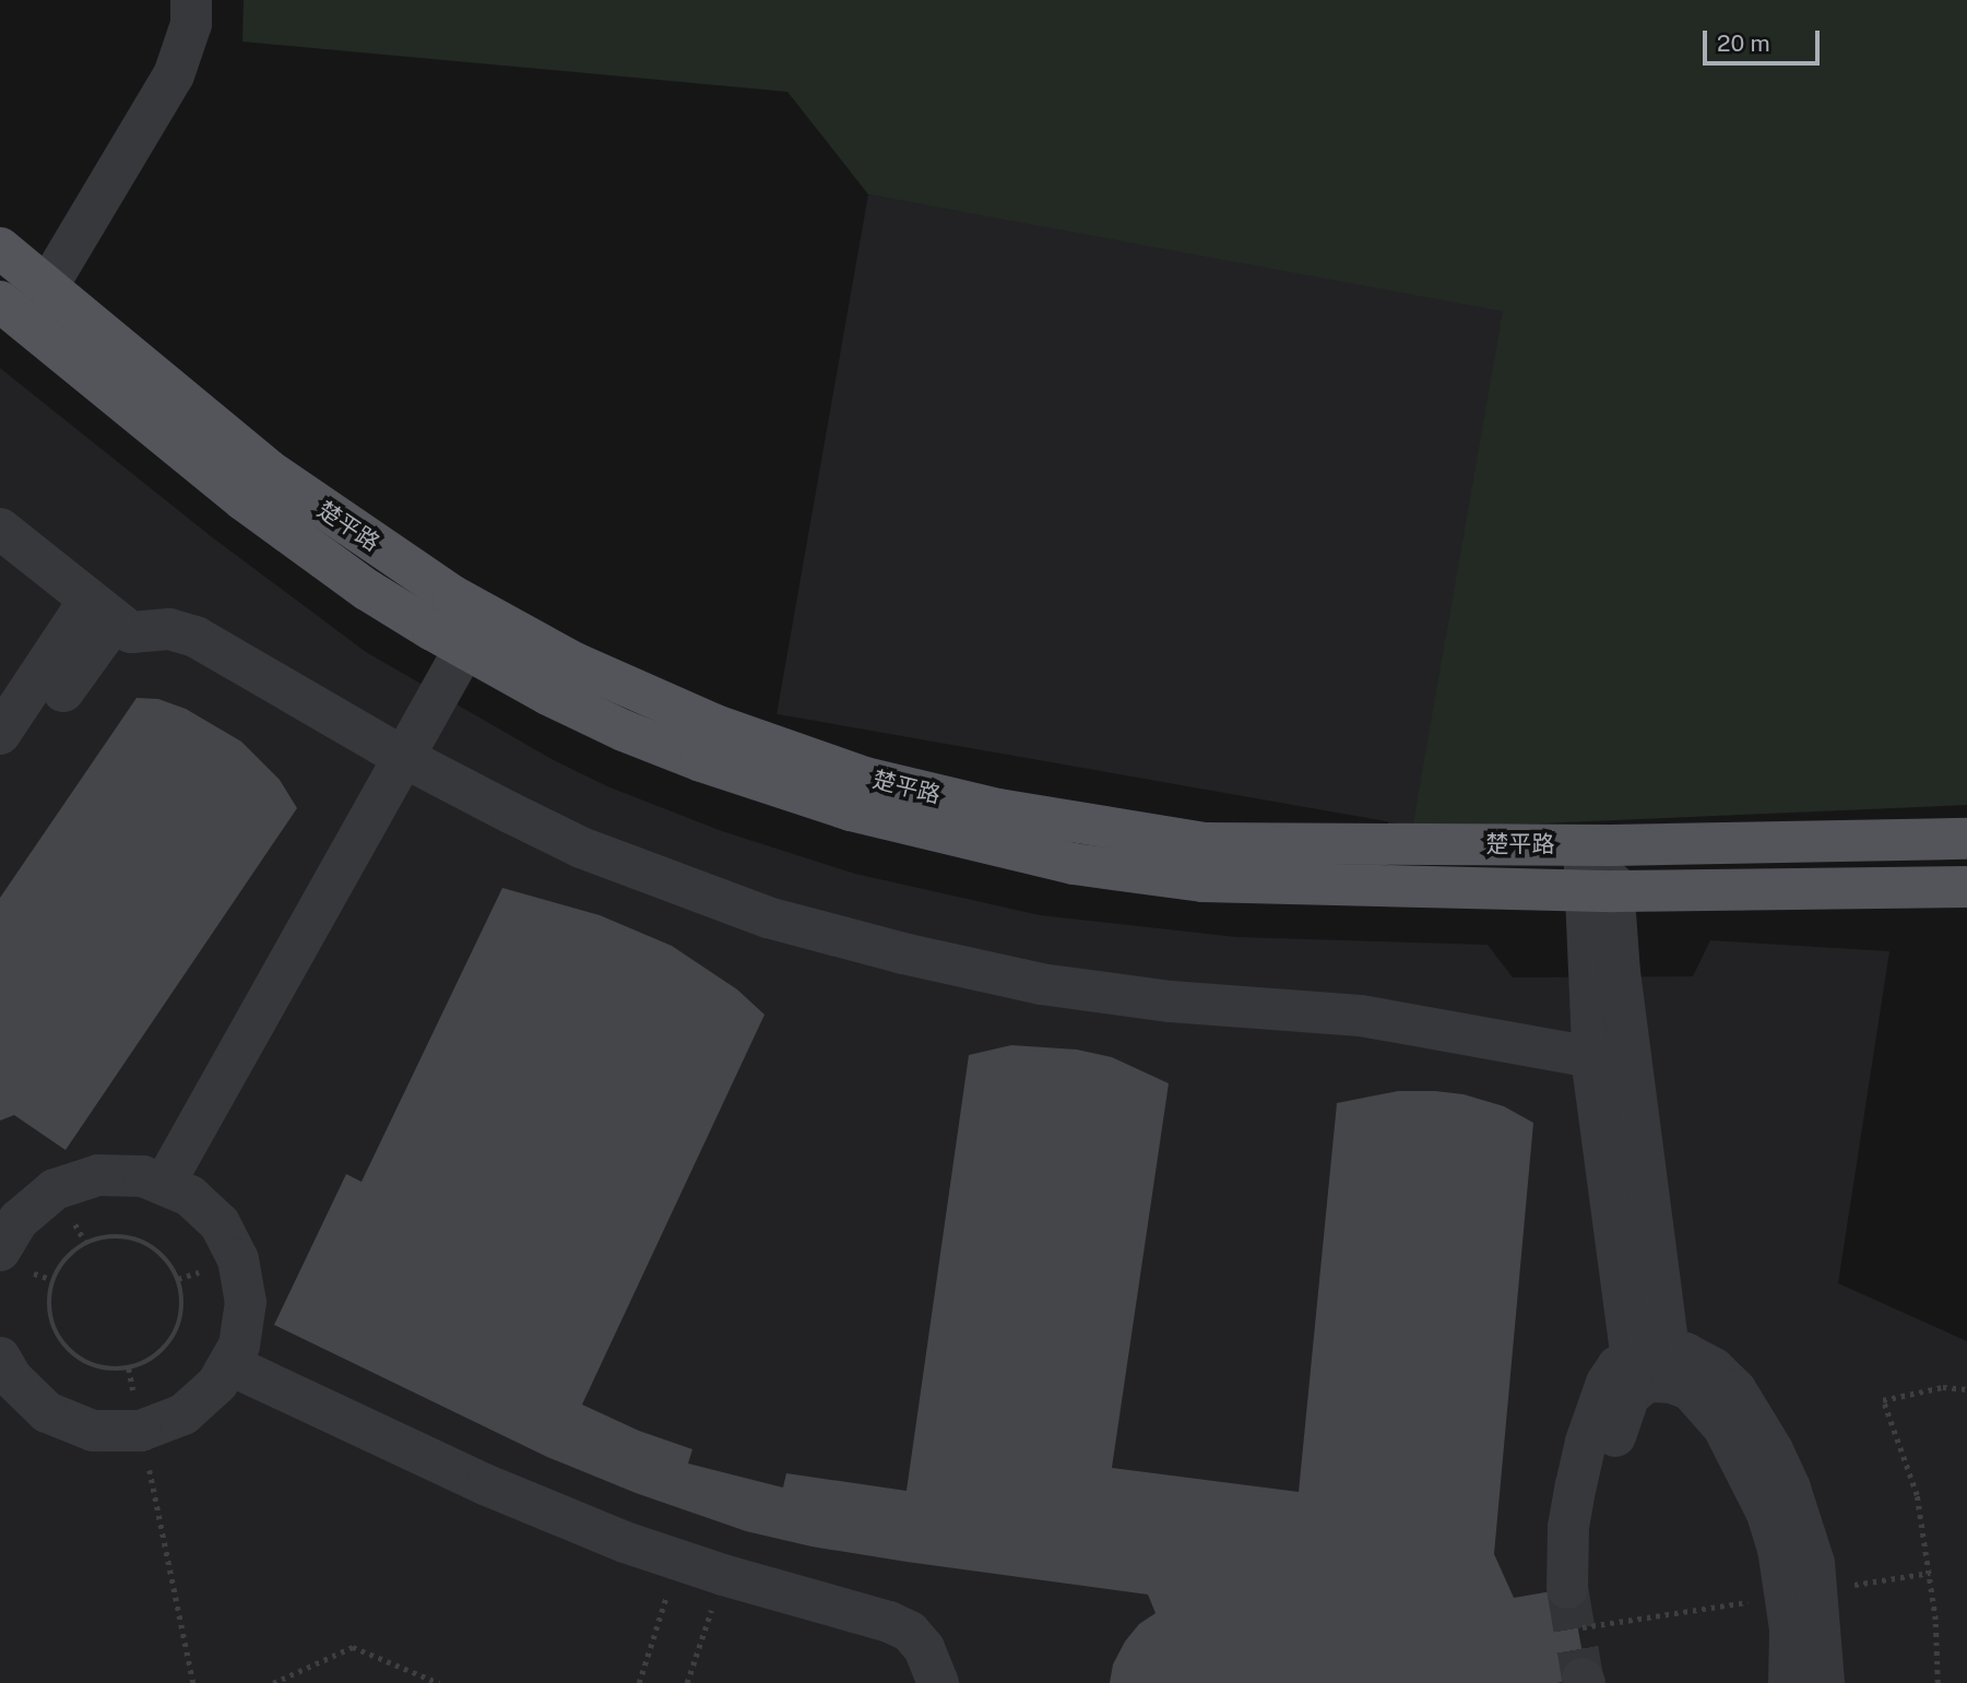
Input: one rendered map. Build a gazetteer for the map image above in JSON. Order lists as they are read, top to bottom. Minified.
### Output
{"streets":{"main road":["楚平路"]},"scale_bar":"20 m"}
